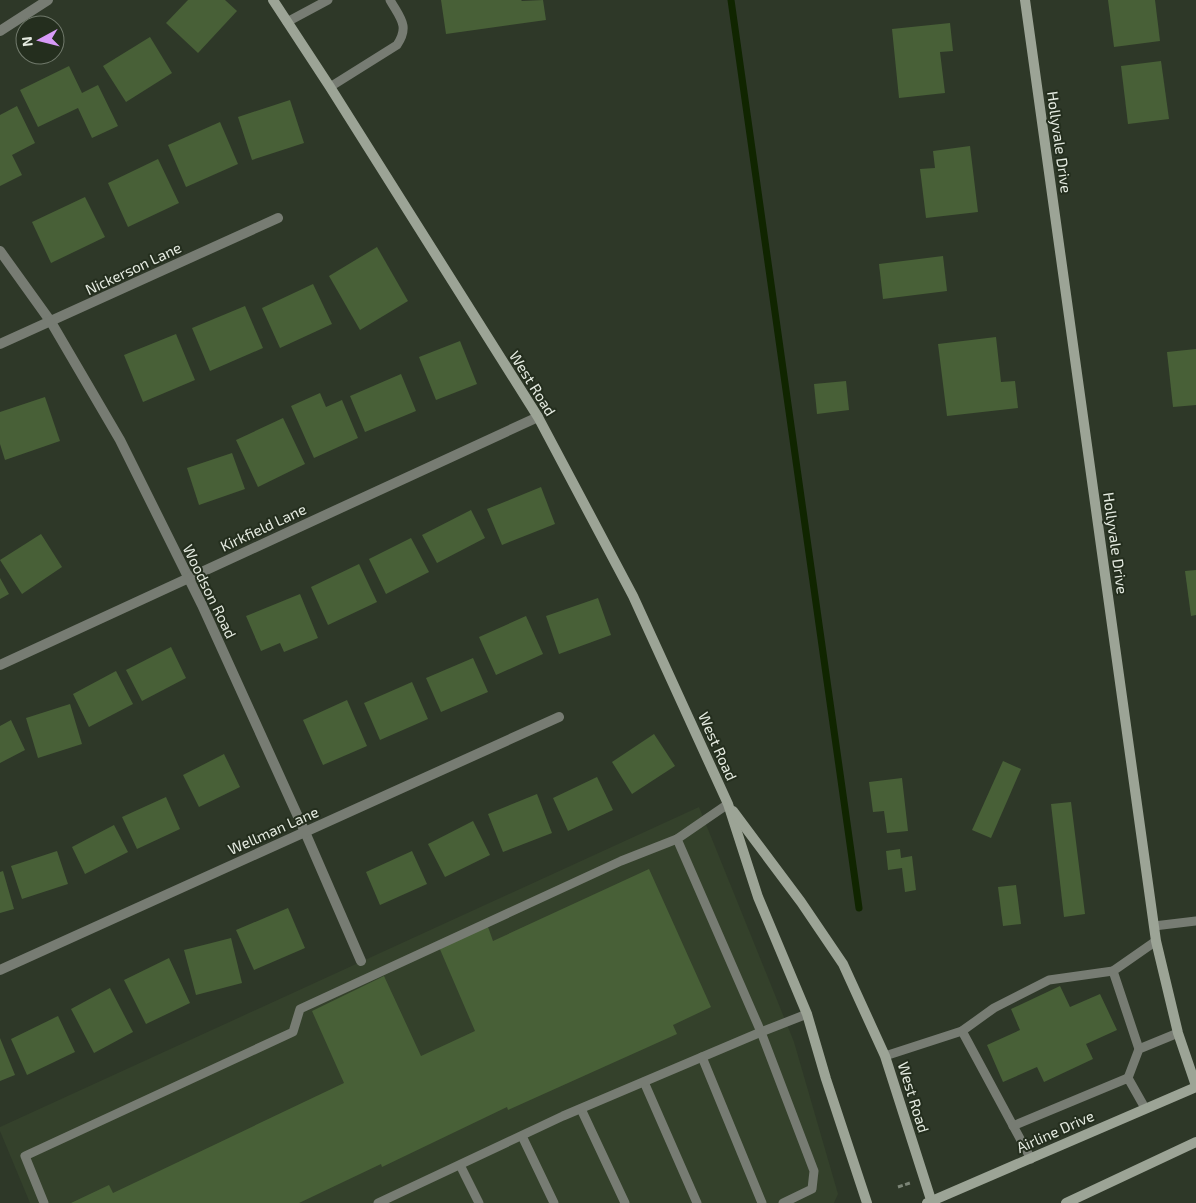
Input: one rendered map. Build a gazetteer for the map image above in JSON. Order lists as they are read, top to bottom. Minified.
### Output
{"streets":{"street":["Hollyvale Drive","Nickerson Lane","West Road","Kirkfield Lane","Woodson Road","Wellman Lane","Airline Drive"]},"crossings":[["Hollyvale Drive","Airline Drive"],["Nickerson Lane","Woodson Road"],["West Road","Kirkfield Lane"],["West Road","Airline Drive"],["Kirkfield Lane","Woodson Road"],["Woodson Road","Wellman Lane"]],"north":"left"}
